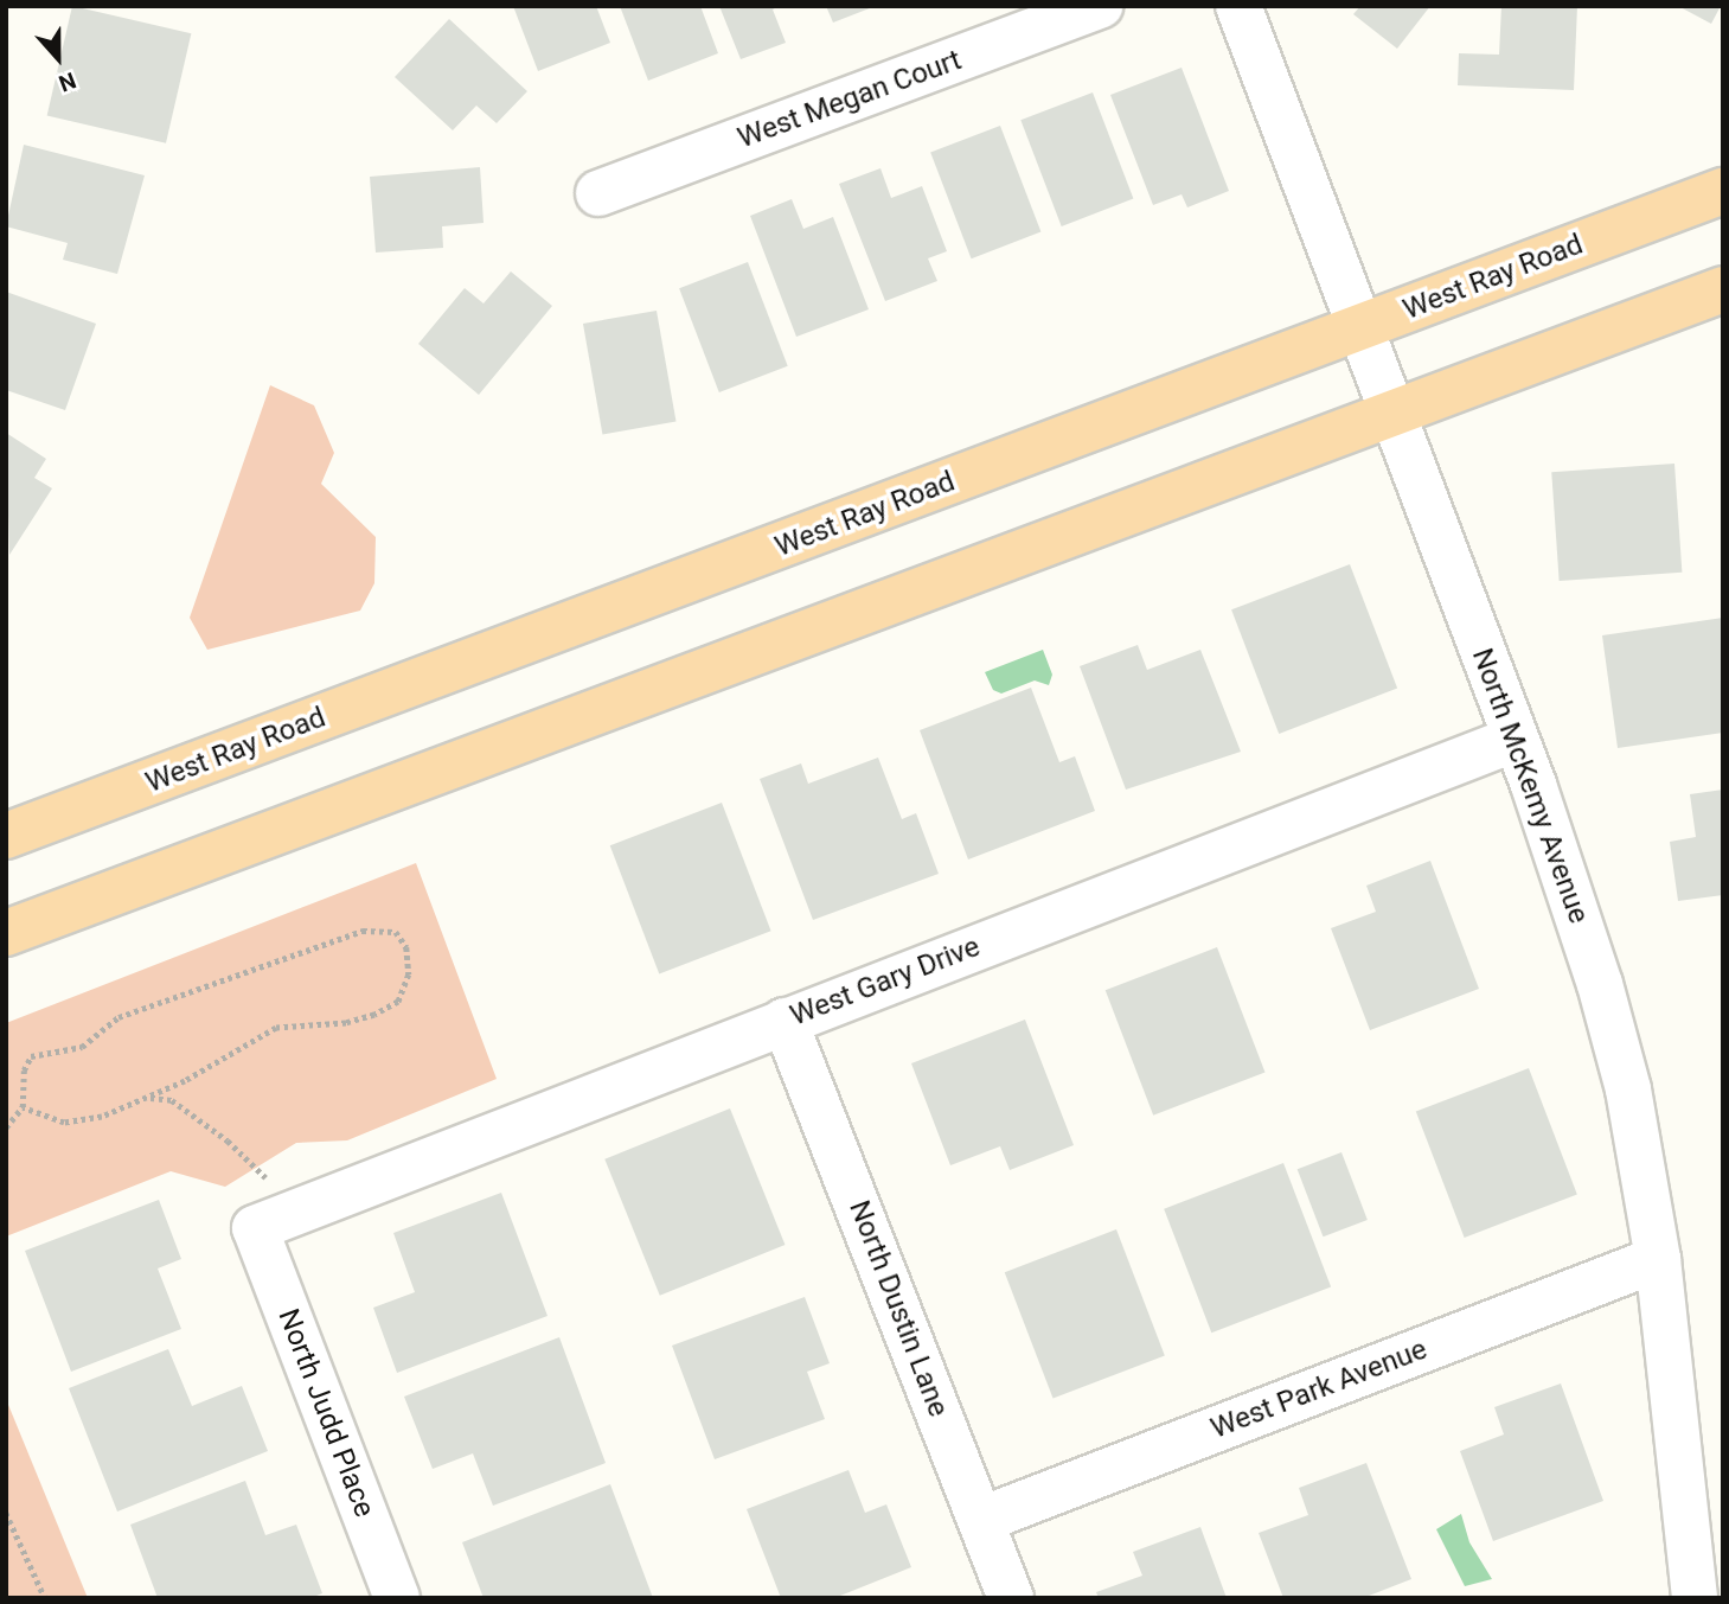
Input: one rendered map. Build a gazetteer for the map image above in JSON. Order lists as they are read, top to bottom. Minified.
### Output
{"streets":{"main road":["West Ray Road"],"street":["West Megan Court","North McKemy Avenue","West Gary Drive","North Dustin Lane","West Park Avenue","North Judd Place"]},"crossings":[["West Ray Road","North McKemy Avenue"],["North McKemy Avenue","West Gary Drive"],["North McKemy Avenue","West Park Avenue"],["West Gary Drive","North Dustin Lane"],["West Gary Drive","North Judd Place"],["North Dustin Lane","West Park Avenue"]],"north":"bottom"}
